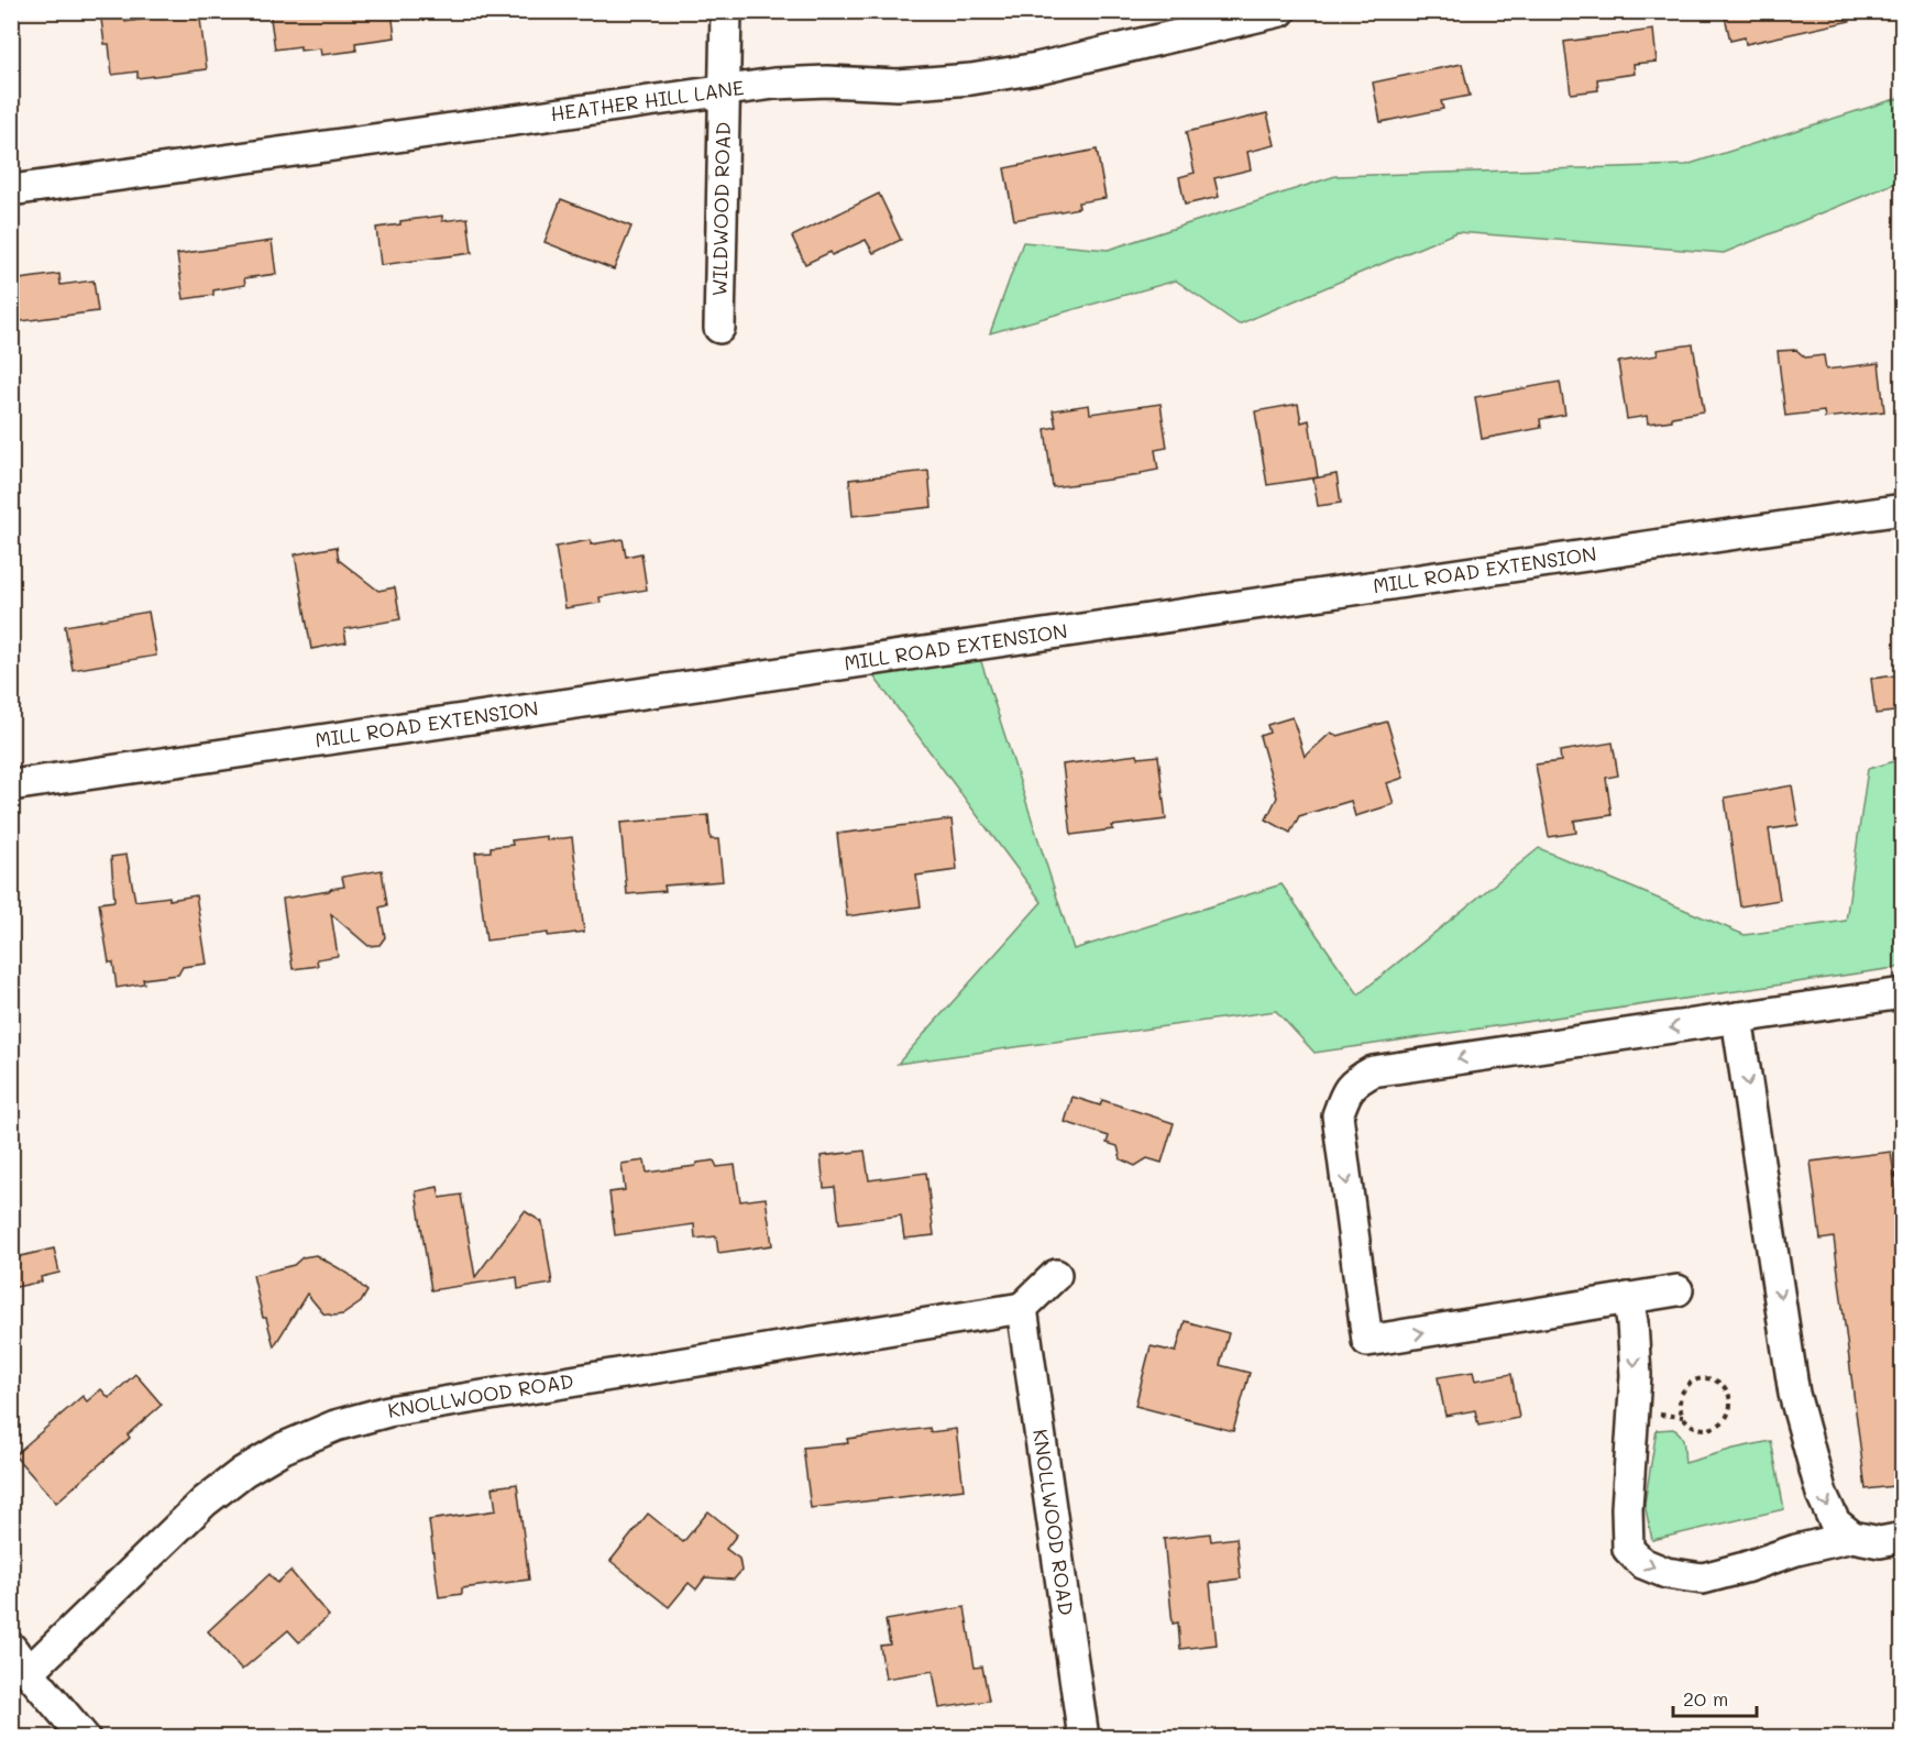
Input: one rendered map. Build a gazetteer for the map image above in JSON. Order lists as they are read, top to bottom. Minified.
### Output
{"streets":{"street":["HEATHER HILL LANE","WILDWOOD ROAD","MILL ROAD EXTENSION","KNOLLWOOD ROAD"]},"crossings":[["HEATHER HILL LANE","WILDWOOD ROAD"]],"scale_bar":"20 m"}
